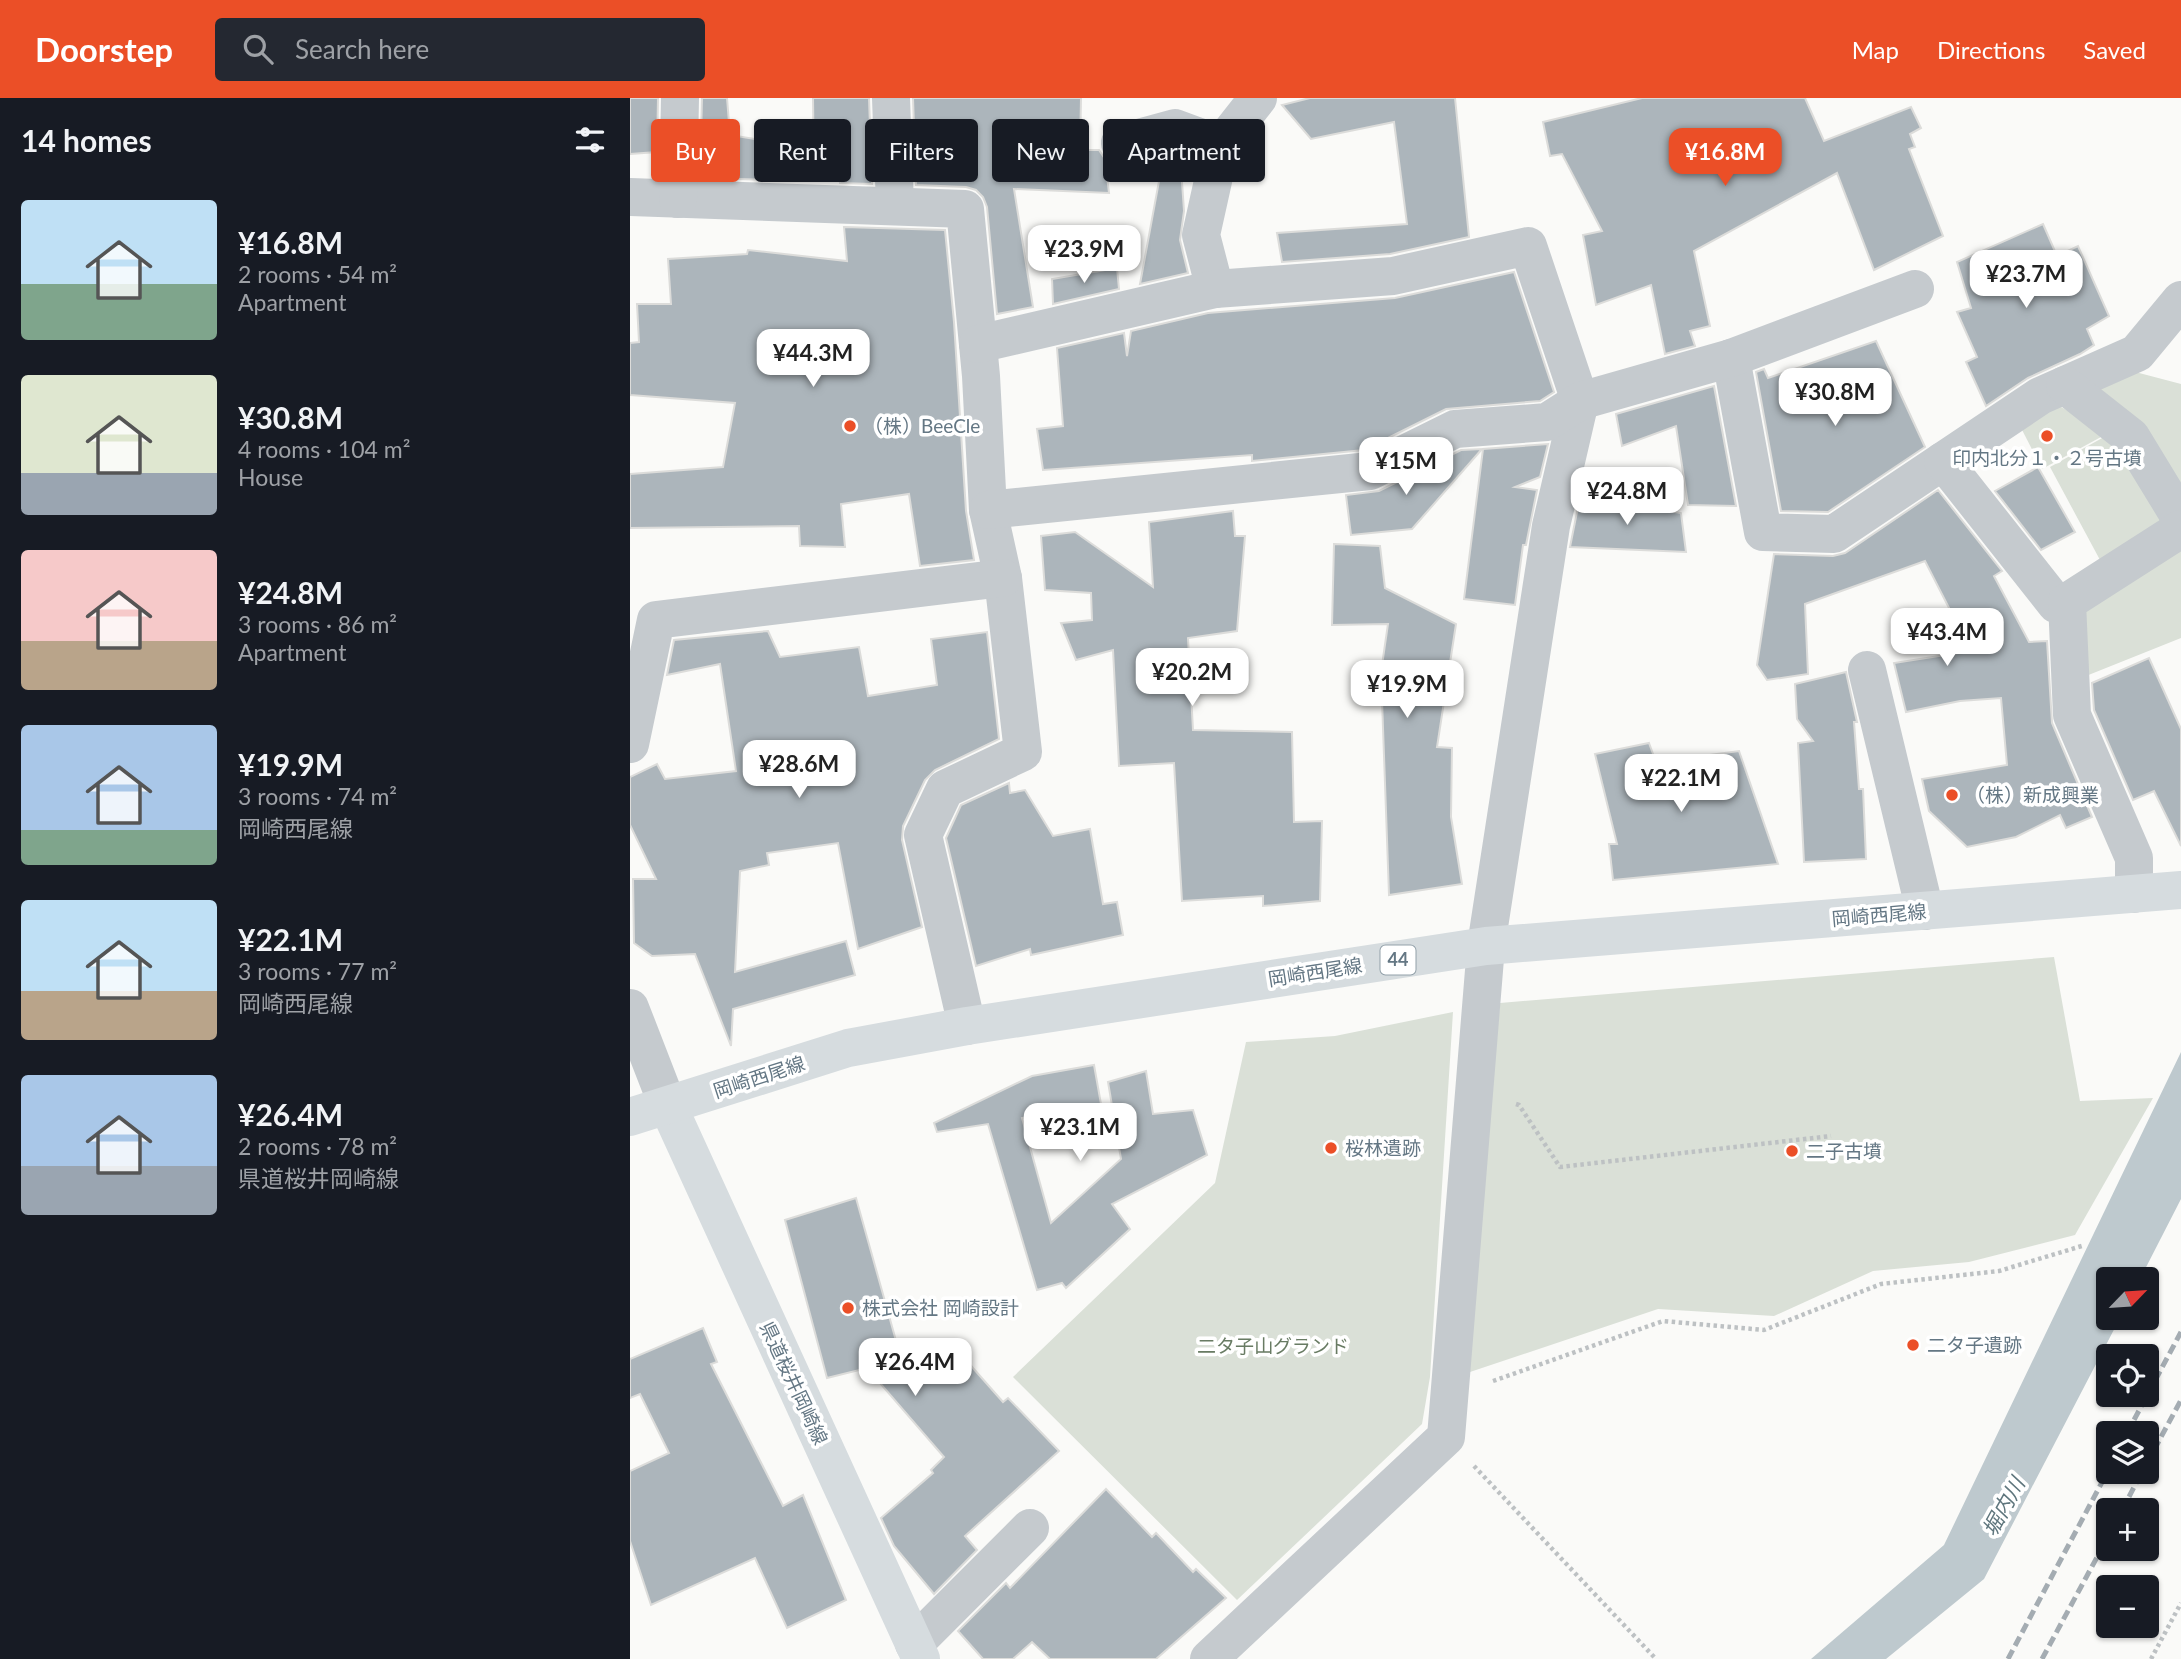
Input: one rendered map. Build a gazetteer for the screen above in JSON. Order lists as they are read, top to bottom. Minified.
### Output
{"streets":{"main road":["岡崎西尾線","44","県道桜井岡崎線"]},"crossings":[["岡崎西尾線","県道桜井岡崎線"]],"water":["堀内川"],"parks":["二タ子山グランド"],"places":["（株）BeeCle","印内北分１・２号古墳","（株）新成興業","桜林遺跡","二子古墳","株式会社 岡崎設計","二タ子遺跡"],"north":"top right","page":{"header":"Doorstep","search":"Search here","nav":["Map","Directions","Saved"],"heading":"14 homes","chip":["Buy","Rent","Filters","New","Apartment"],"price":["¥16.8M","¥23.9M","¥23.7M","¥44.3M","¥30.8M","¥15M","¥24.8M","¥43.4M","¥20.2M","¥19.9M","¥28.6M","¥22.1M","¥23.1M","¥26.4M"],"list":[{"name":"¥16.8M","note":"2 rooms · 54 m² · Apartment"},{"name":"¥30.8M","note":"4 rooms · 104 m² · House"},{"name":"¥24.8M","note":"3 rooms · 86 m² · Apartment"},{"name":"¥19.9M","note":"3 rooms · 74 m² · 岡崎西尾線"},{"name":"¥22.1M","note":"3 rooms · 77 m² · 岡崎西尾線"},{"name":"¥26.4M","note":"2 rooms · 78 m² · 県道桜井岡崎線"}],"map_buttons":["+","−"]}}
